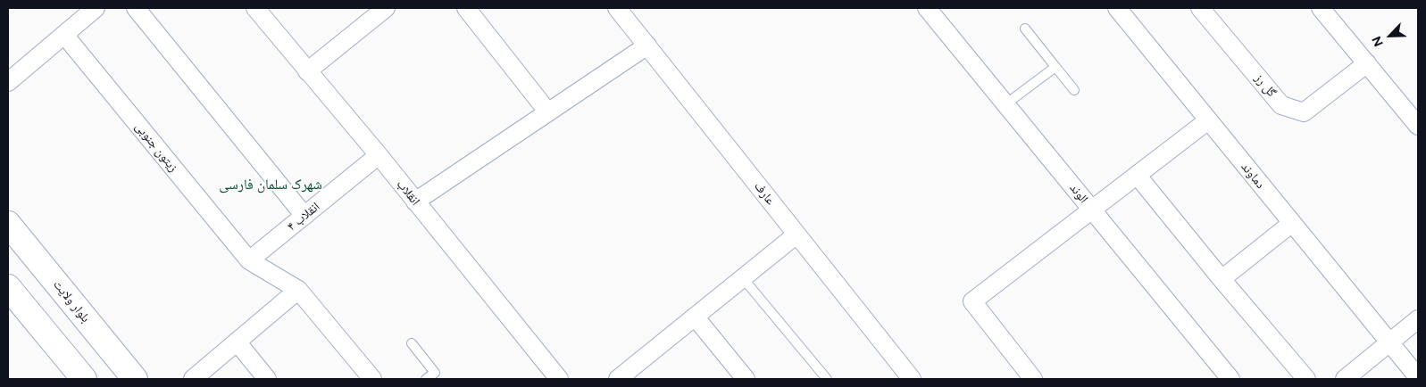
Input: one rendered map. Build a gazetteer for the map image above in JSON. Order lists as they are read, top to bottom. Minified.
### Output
{"streets":{"street":["گل رز","زیتون جنوبی","دماوند","انقلاب","عارف","الوند","انقلاب ۴","بلوار ولایت"]},"crossings":[["زیتون جنوبی","انقلاب ۴"],["انقلاب","انقلاب ۴"]],"districts":["شهرک سلمان فارسی"],"north":"bottom left"}
